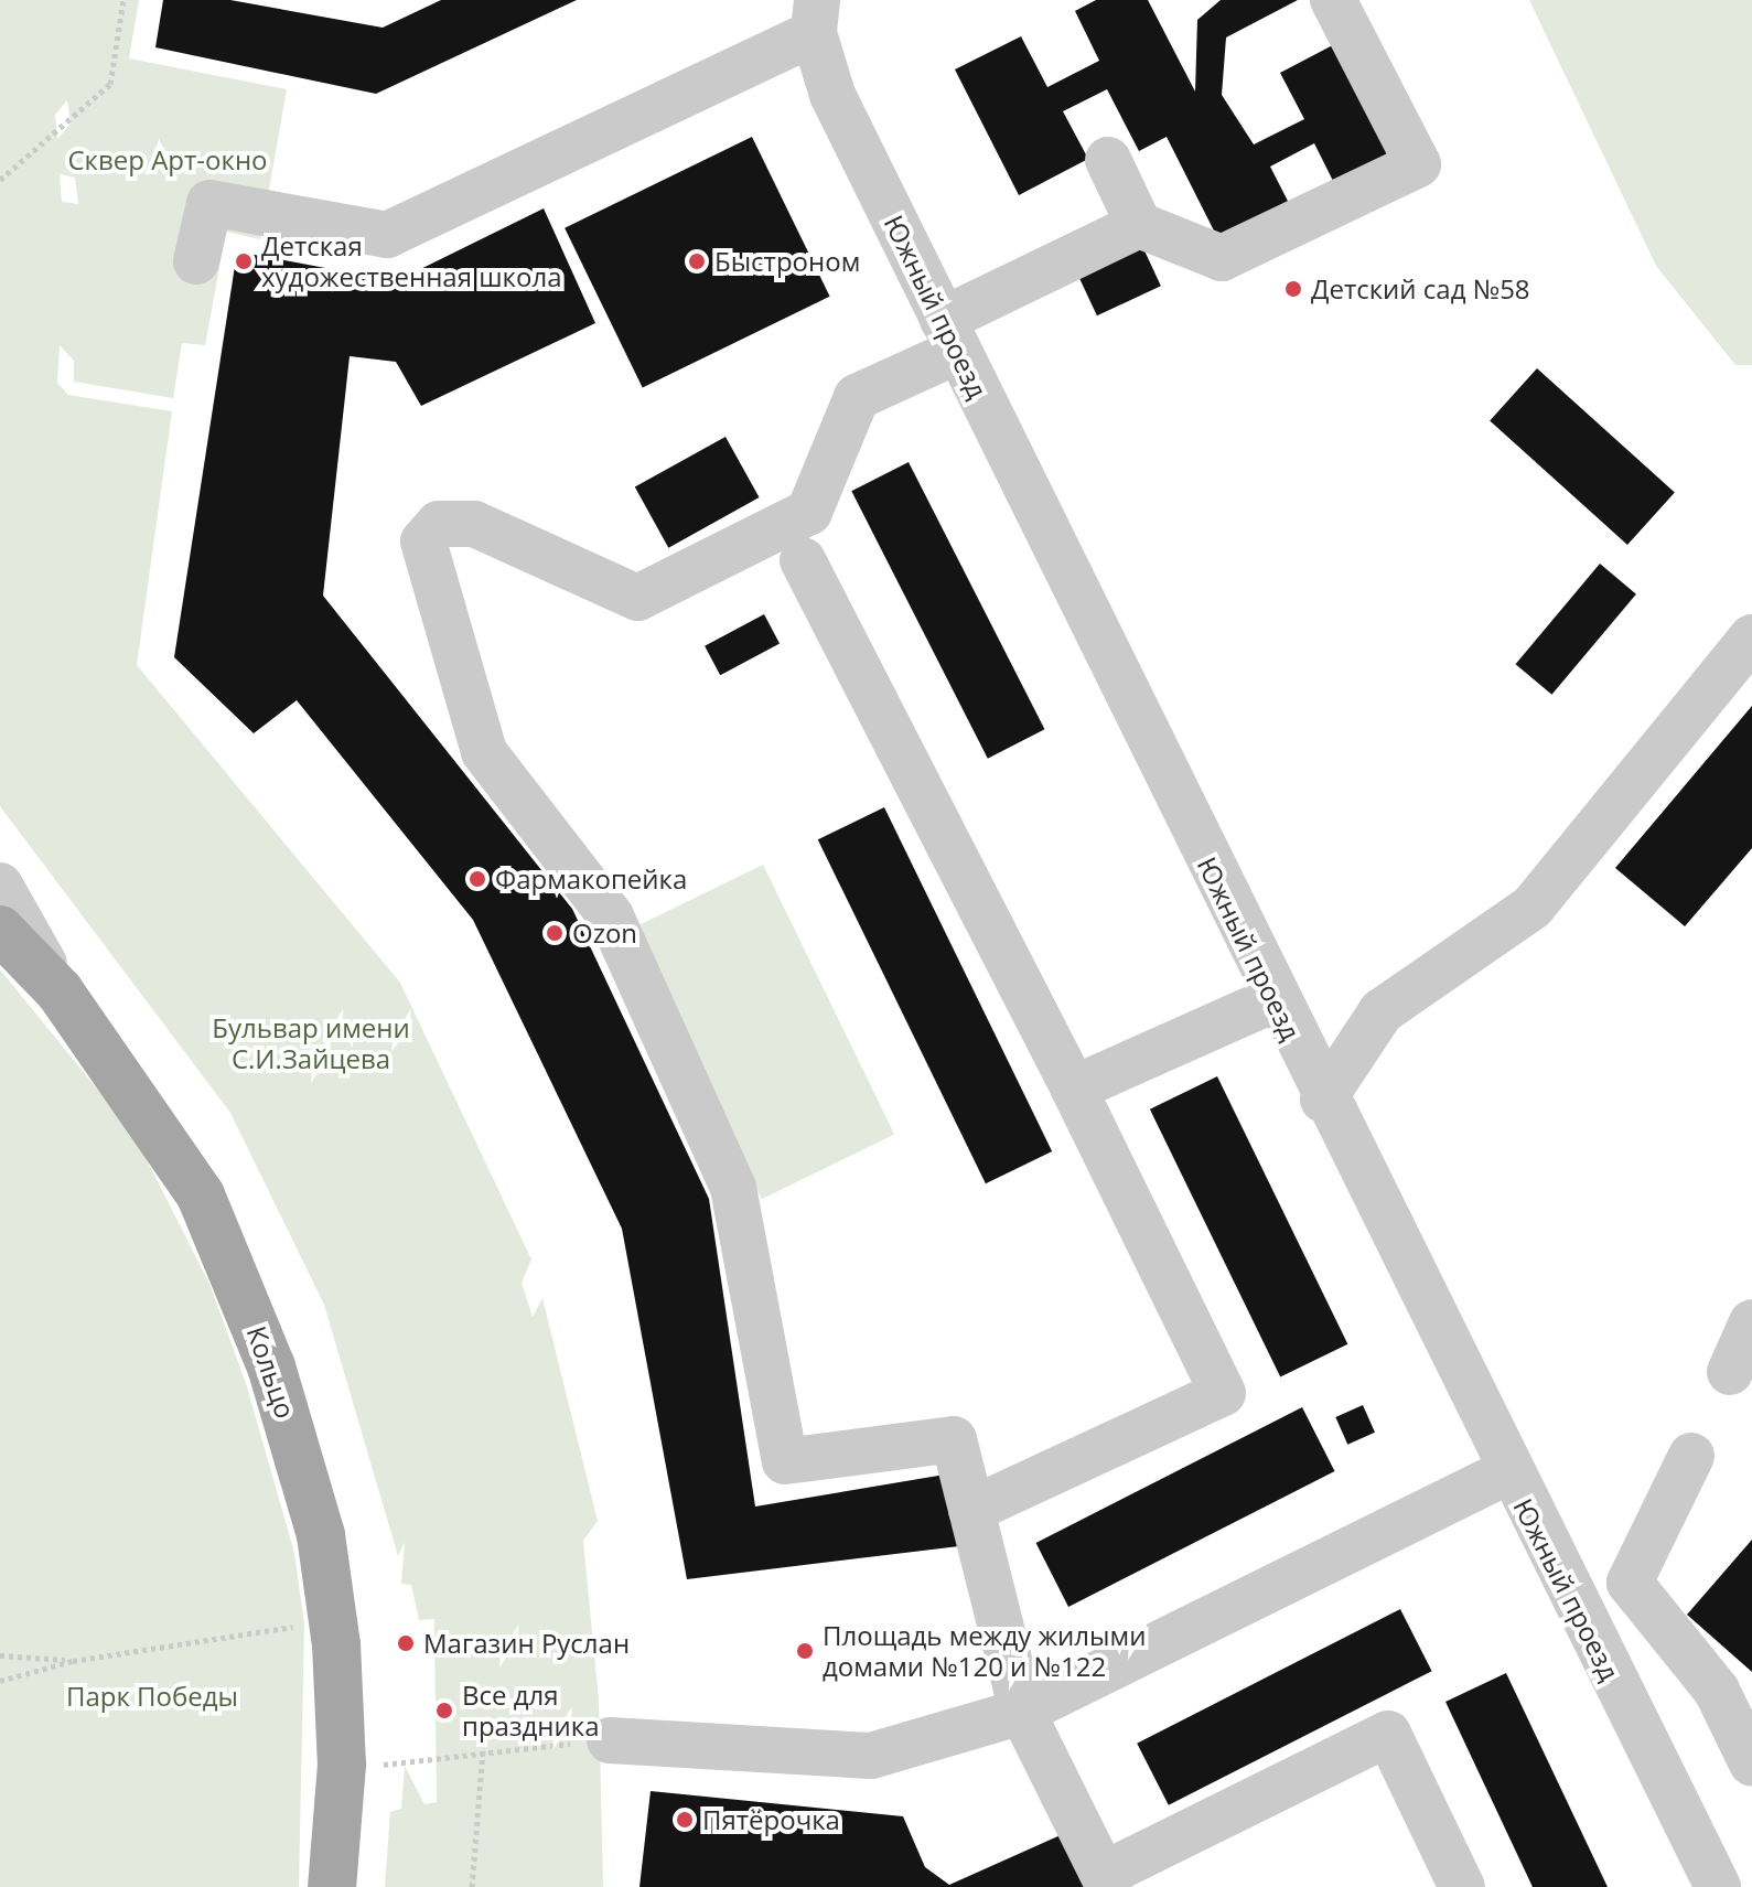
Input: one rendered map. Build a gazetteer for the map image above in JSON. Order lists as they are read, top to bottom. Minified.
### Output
{"streets":{"main road":["Кольцо"],"street":["Южный проезд"]},"parks":["Сквер Арт-окно","Бульвар имени С.И.Зайцева","Парк Победы"],"places":["Детская художественная школа","Быстроном","Детский сад №58","Фармакопейка","Ozon","Магазин Руслан","Площадь между жилыми домами №120 и №122","Все для праздника","Пятёрочка"]}
